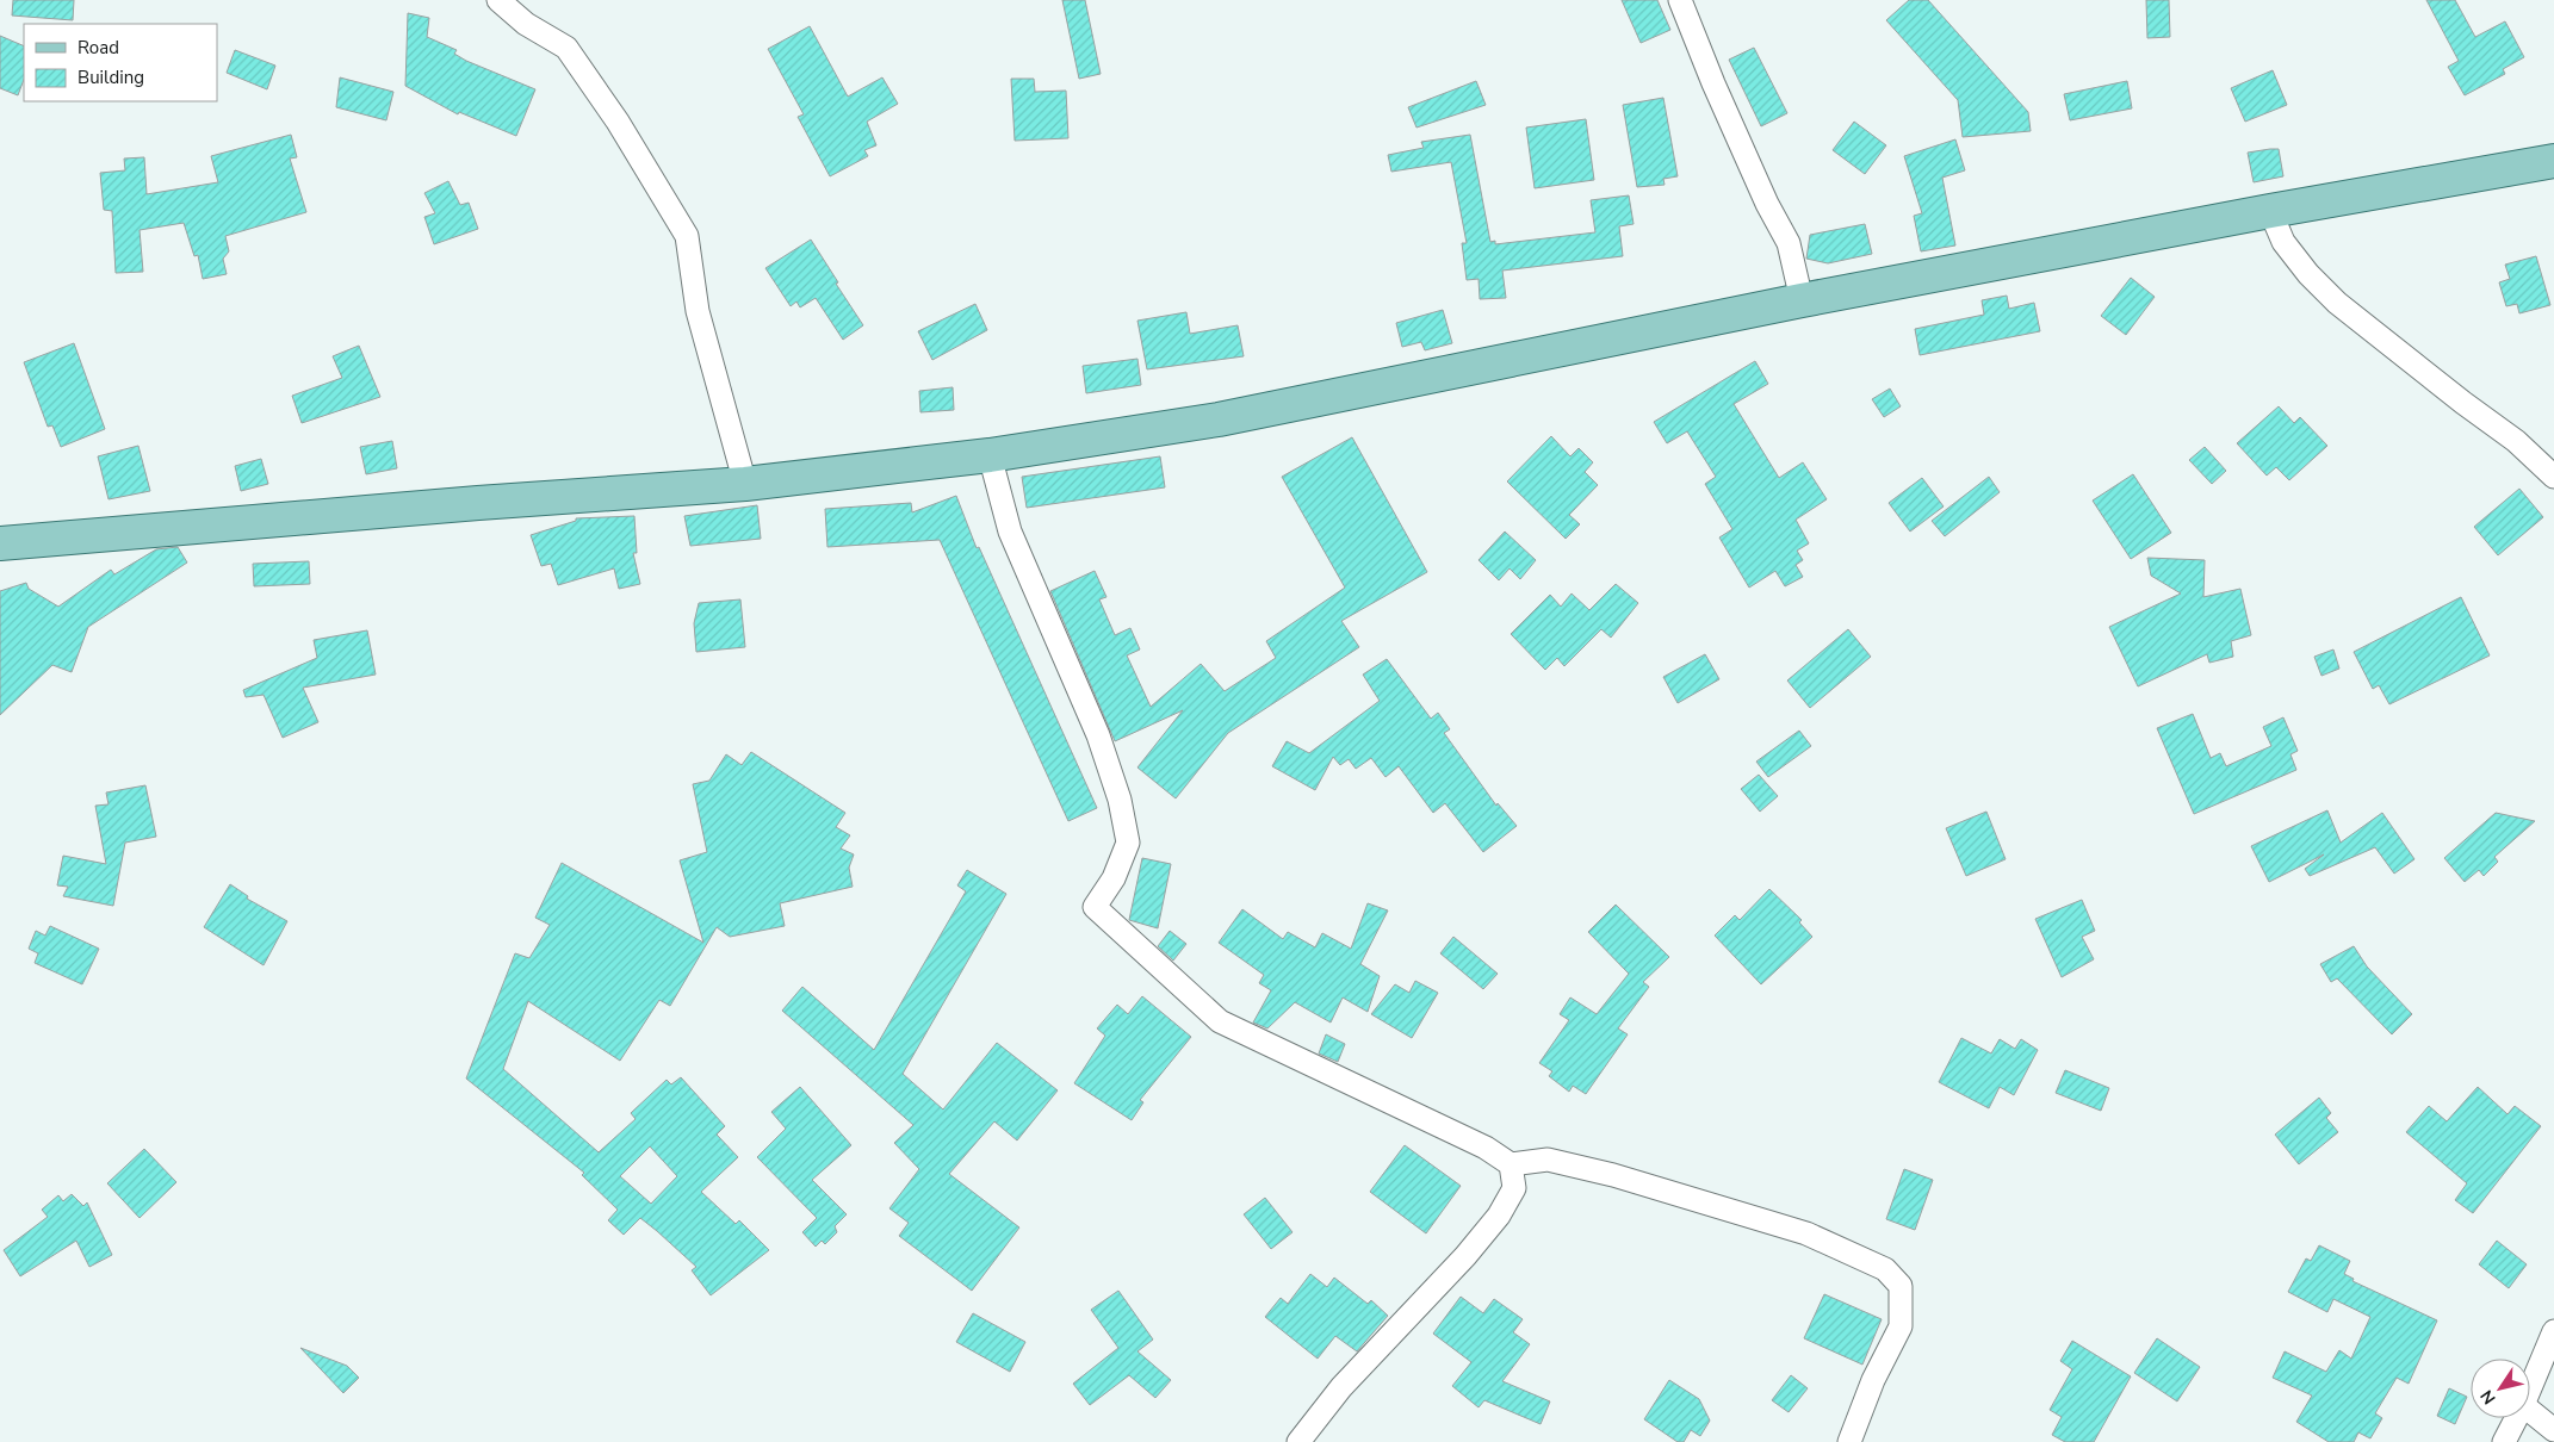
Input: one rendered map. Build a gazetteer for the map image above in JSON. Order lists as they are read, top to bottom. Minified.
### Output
{"legend":["Road","Building"],"north":"bottom left"}
